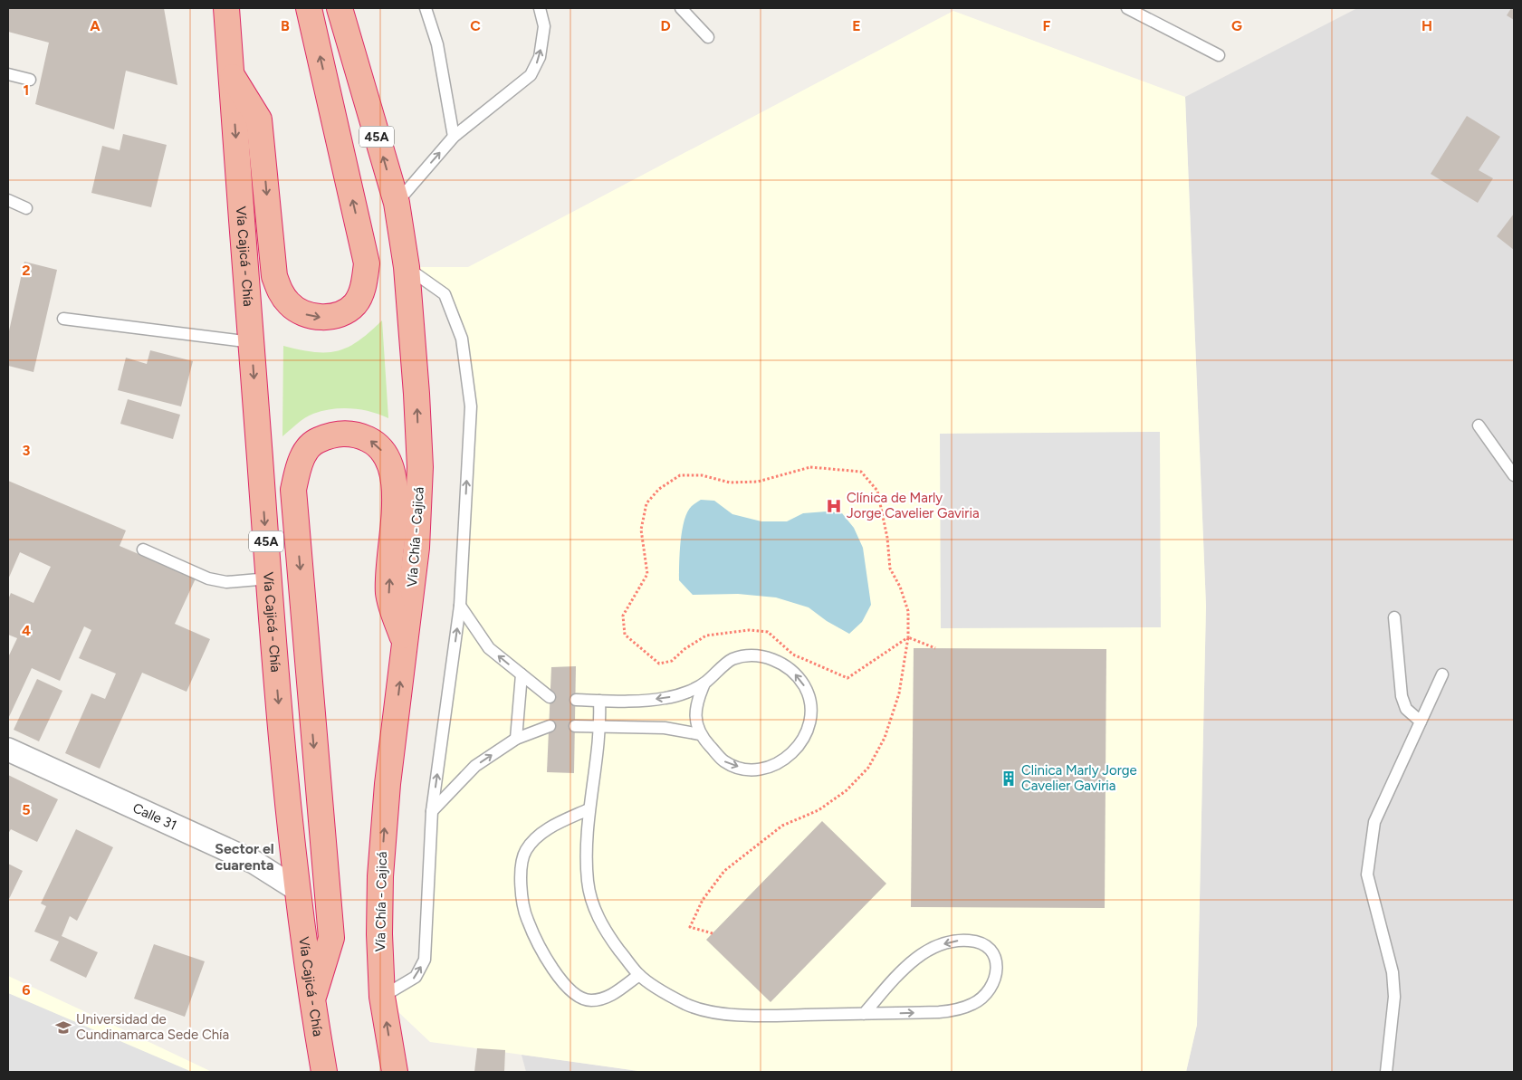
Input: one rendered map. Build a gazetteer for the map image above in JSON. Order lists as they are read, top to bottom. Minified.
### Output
{"streets":{"highway":["45A","Vía Cajicá - Chía","Vía Chía - Cajicá"],"street":["Calle 31"]},"crossings":[["Vía Cajicá - Chía","Calle 31"]],"one_way":["Vía Cajicá - Chía","Vía Chía - Cajicá"],"districts":["Sector el cuarenta"],"places":{"hospital":["Clínica de Marly Jorge Cavelier Gaviria"],"building":["Clinica Marly Jorge Cavelier Gaviria"],"school or university":["Universidad de Cundinamarca Sede Chía"]},"grid":{"columns":["A","B","C","D","E","F","G","H"],"rows":["1","2","3","4","5","6"]}}
